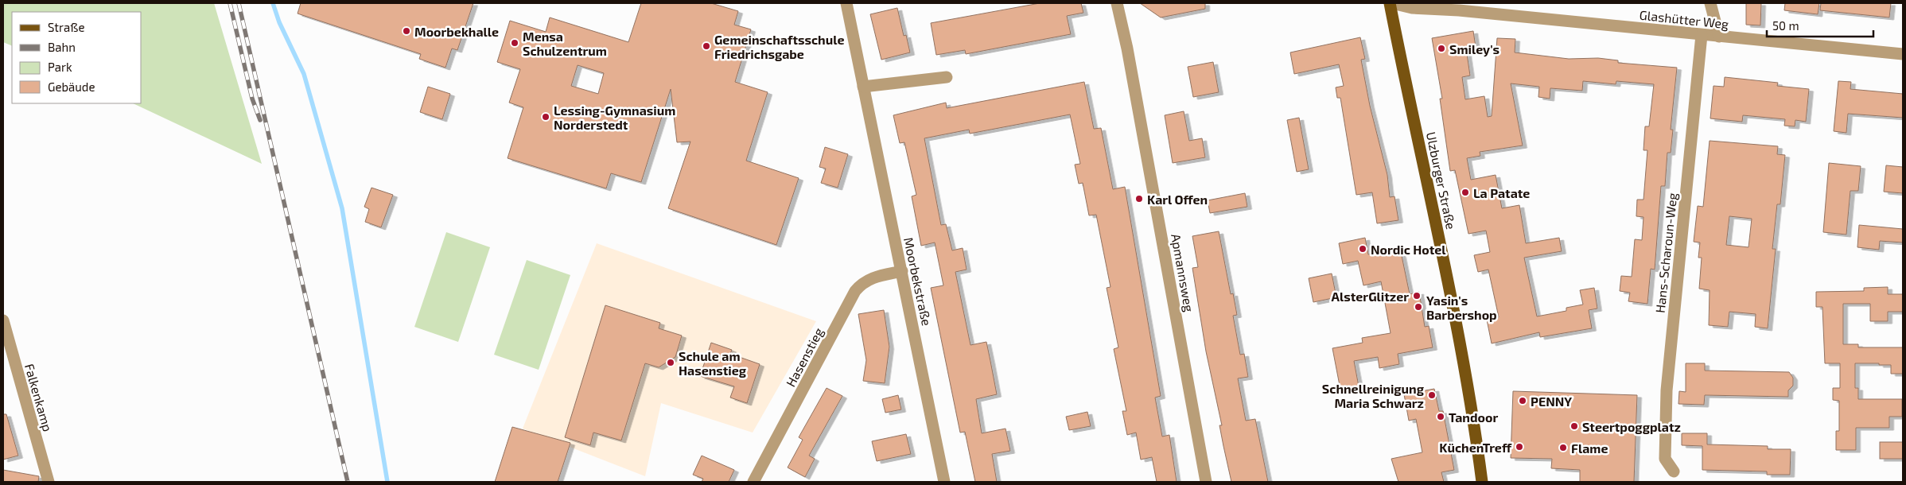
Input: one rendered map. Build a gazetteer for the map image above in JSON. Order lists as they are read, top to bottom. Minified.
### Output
{"streets":{"main road":["Ulzburger Straße"],"street":["Glashütter Weg","Hans-Scharoun-Weg","Apmannsweg","Moorbekstraße","Hasenstieg","Falkenkamp"]},"crossings":[["Glashütter Weg","Ulzburger Straße"],["Glashütter Weg","Hans-Scharoun-Weg"],["Moorbekstraße","Hasenstieg"]],"places":["Moorbekhalle","Mensa Schulzentrum","Gemeinschaftsschule Friedrichsgabe","Smiley's","Lessing-Gymnasium Norderstedt","La Patate","Karl Offen","Nordic Hotel","AlsterGlitzer","Yasin's Barbershop","Schule am Hasenstieg","Schnellreinigung Maria Schwarz","PENNY","Tandoor","Steertpoggplatz","KüchenTreff","Flame"],"legend":["Straße","Bahn","Park","Gebäude"],"scale_bar":"50 m"}
